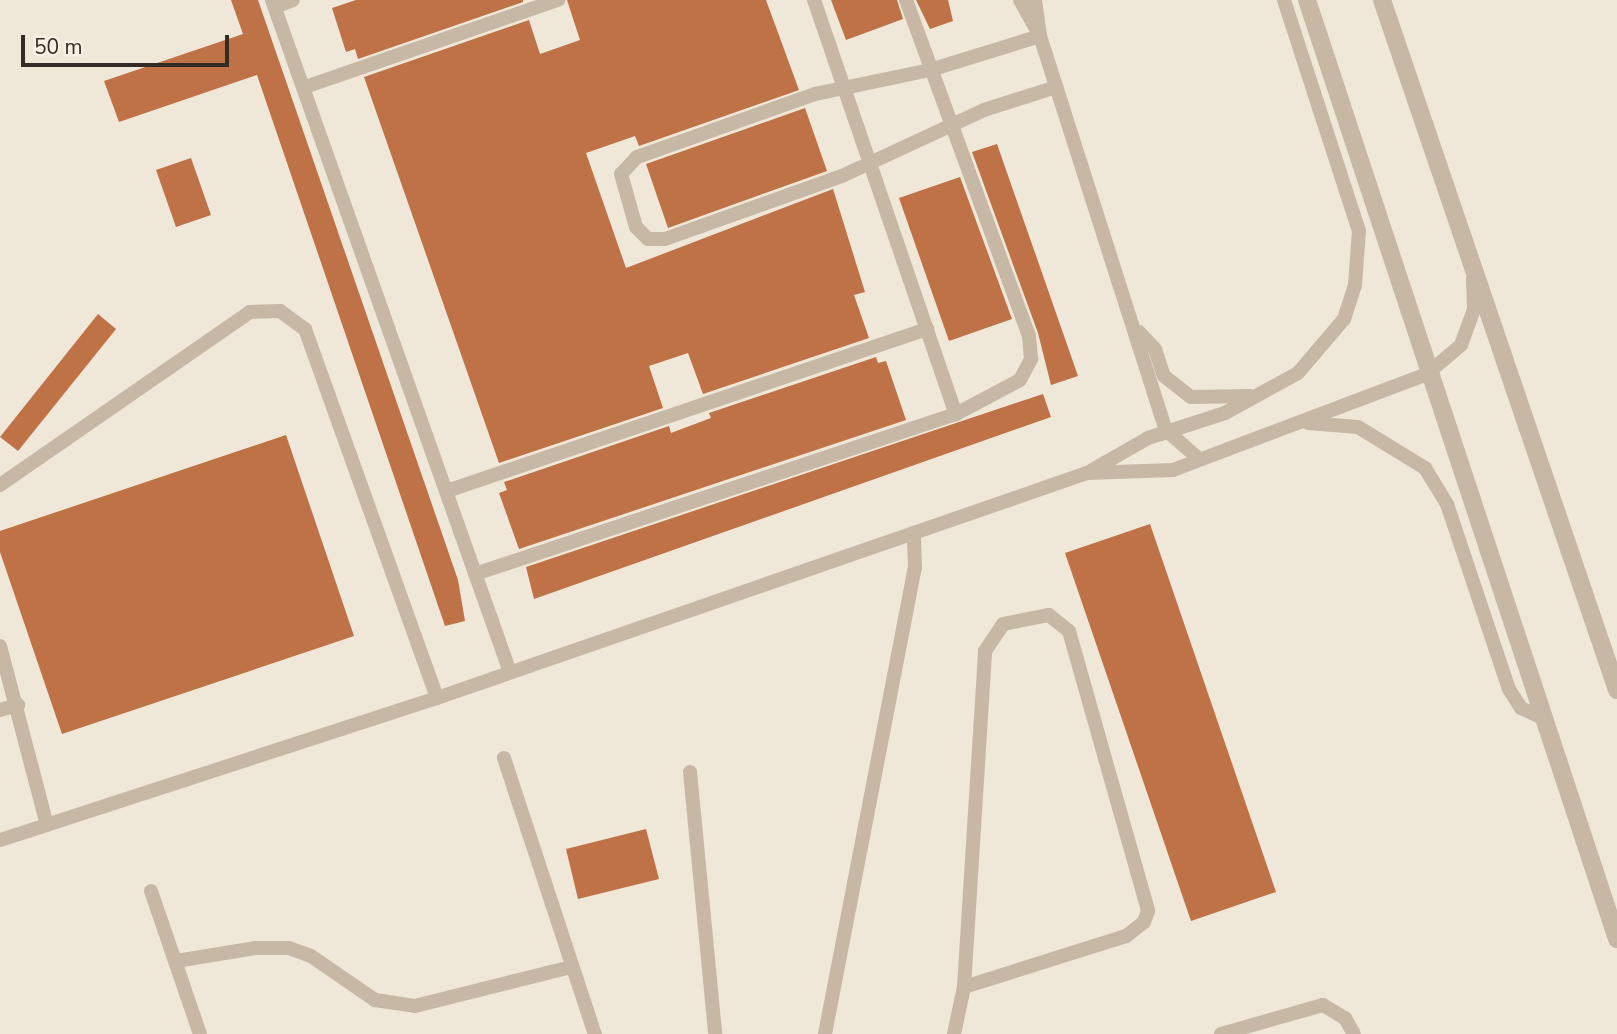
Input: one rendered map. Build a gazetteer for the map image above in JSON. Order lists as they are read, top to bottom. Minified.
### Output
{"scale_bar":"50 m"}
